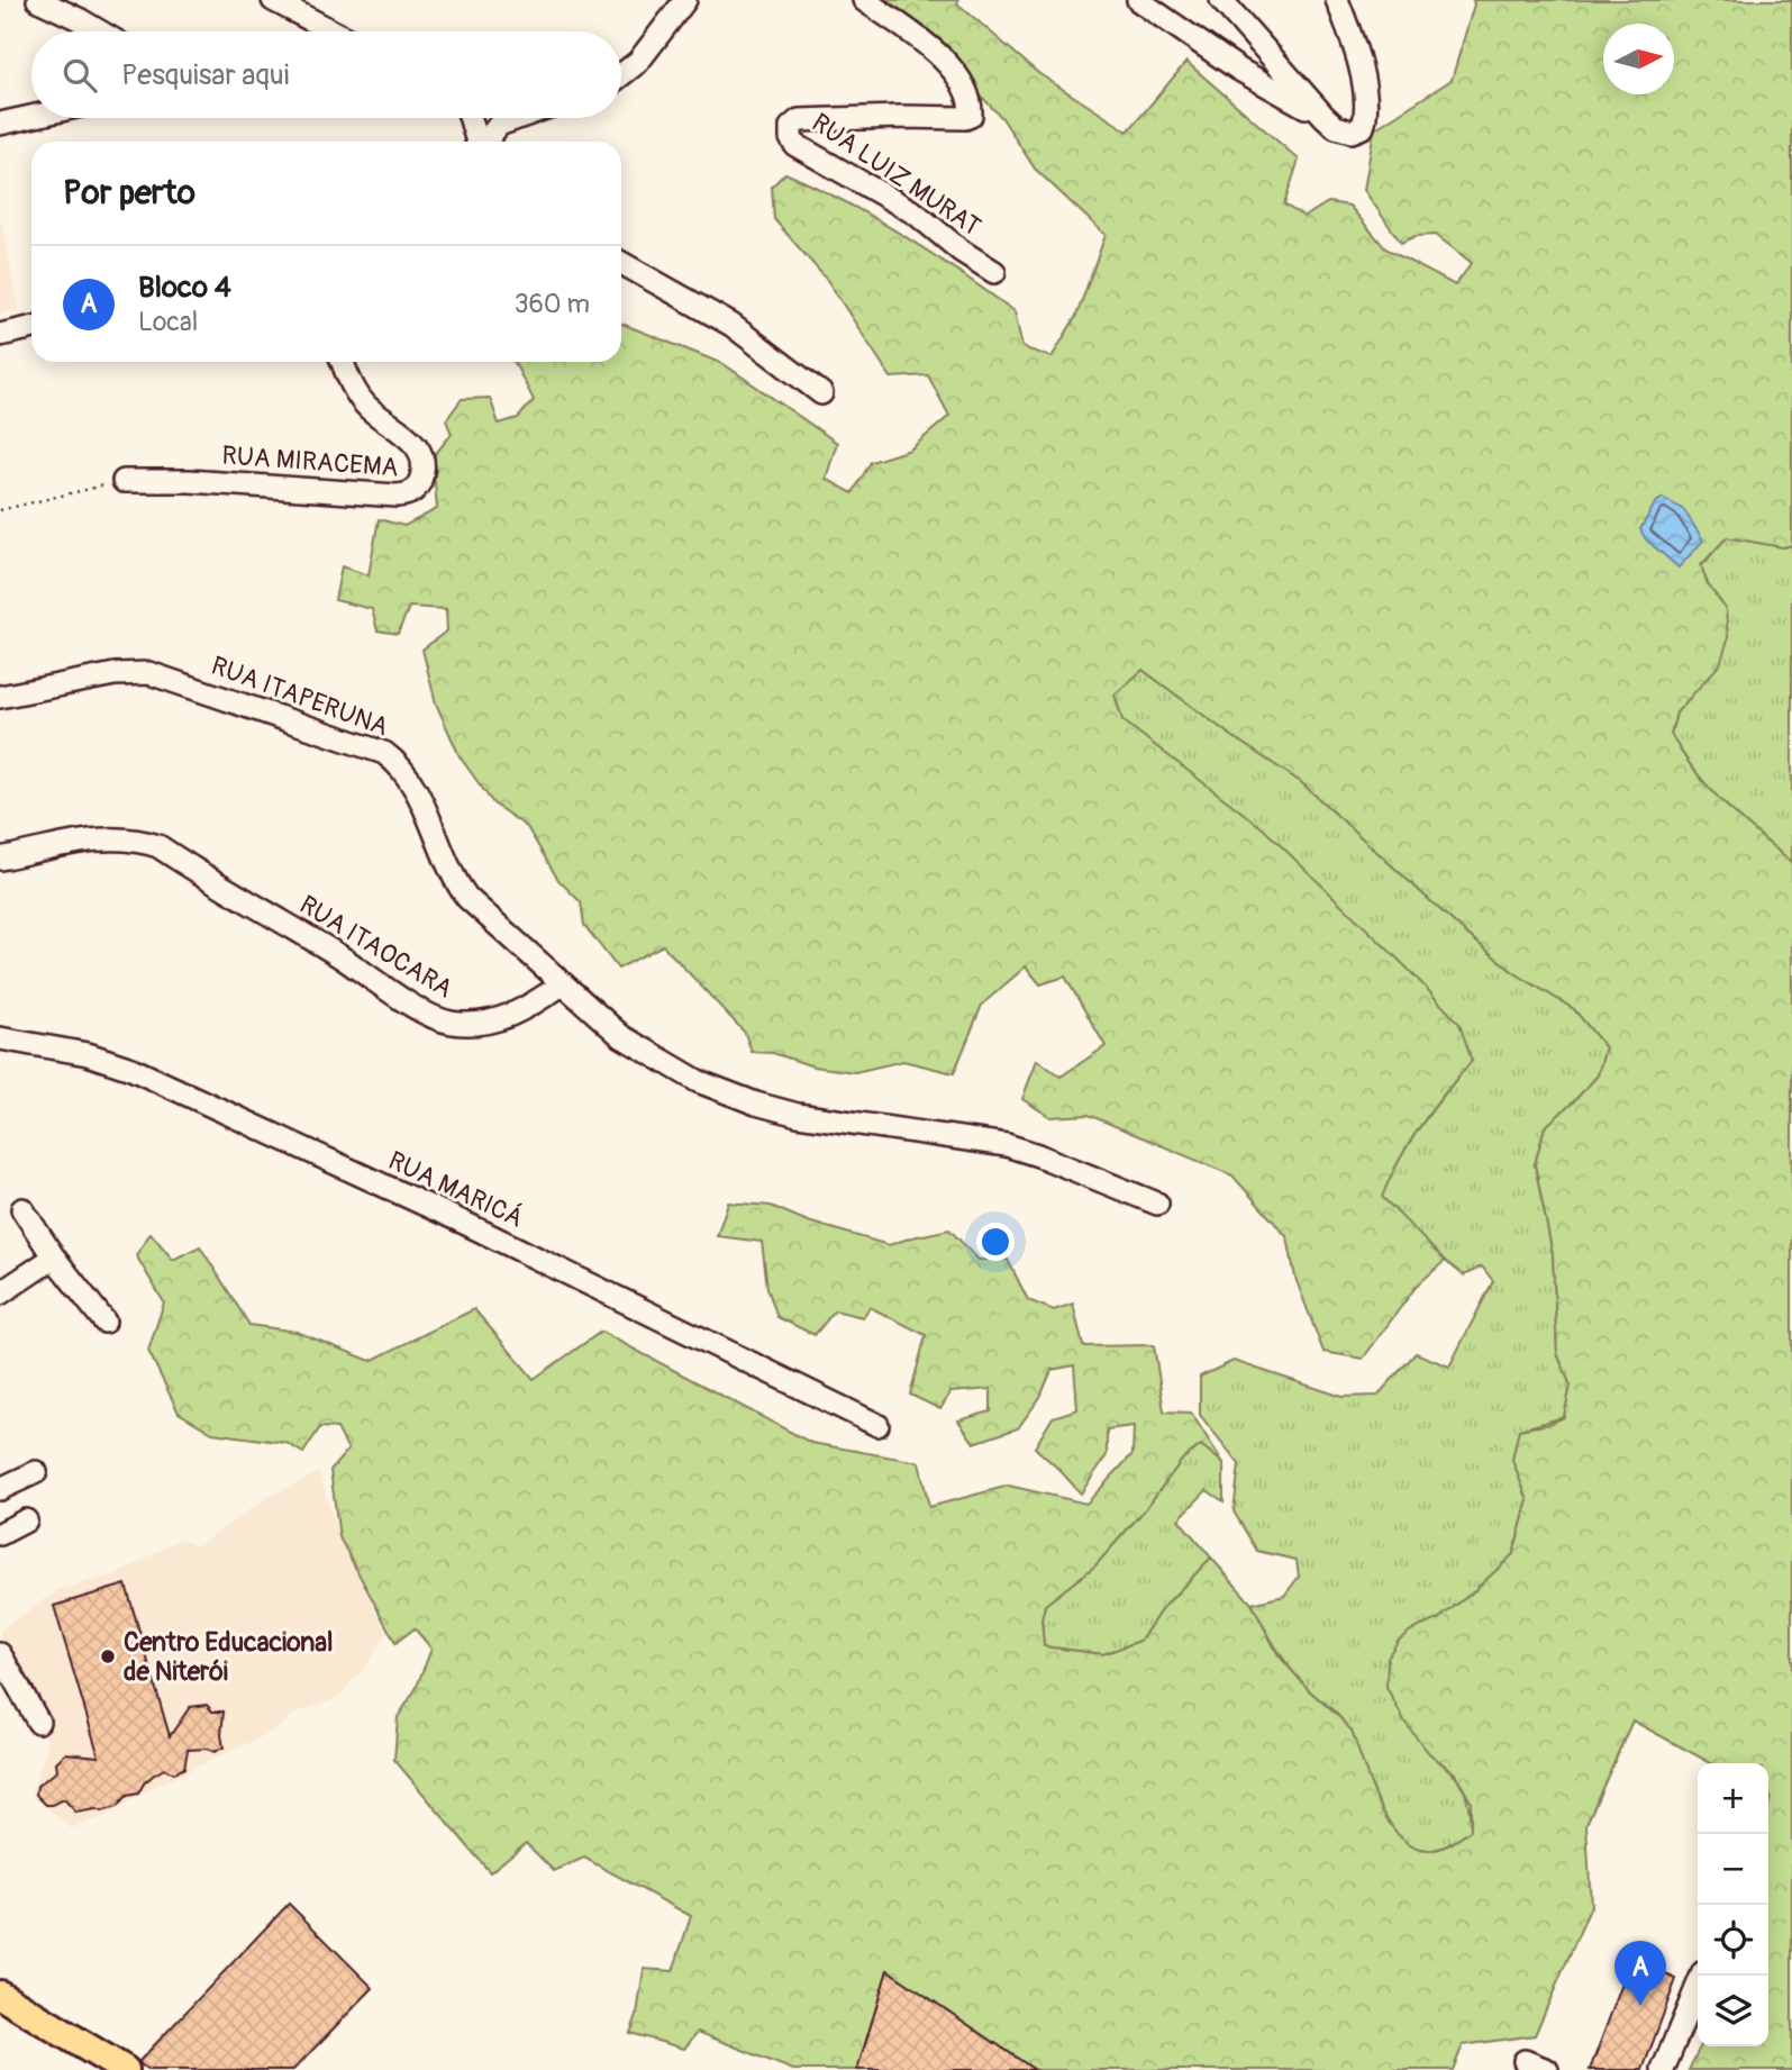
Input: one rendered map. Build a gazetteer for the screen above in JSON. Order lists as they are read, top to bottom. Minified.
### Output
{"streets":{"street":["RUA LUIZ MURAT","RUA MIRACEMA","RUA ITAPERUNA","RUA ITAOCARA","RUA MARICÁ"]},"crossings":[["RUA ITAPERUNA","RUA ITAOCARA"]],"places":["Centro Educacional de Niterói"],"north":"right","page":{"search":"Pesquisar aqui","heading":"Por perto","list":[{"mark":"A","name":"Bloco 4","note":"Local","value":"360 m"}],"map_buttons":["+","−"],"pins":"A"}}
